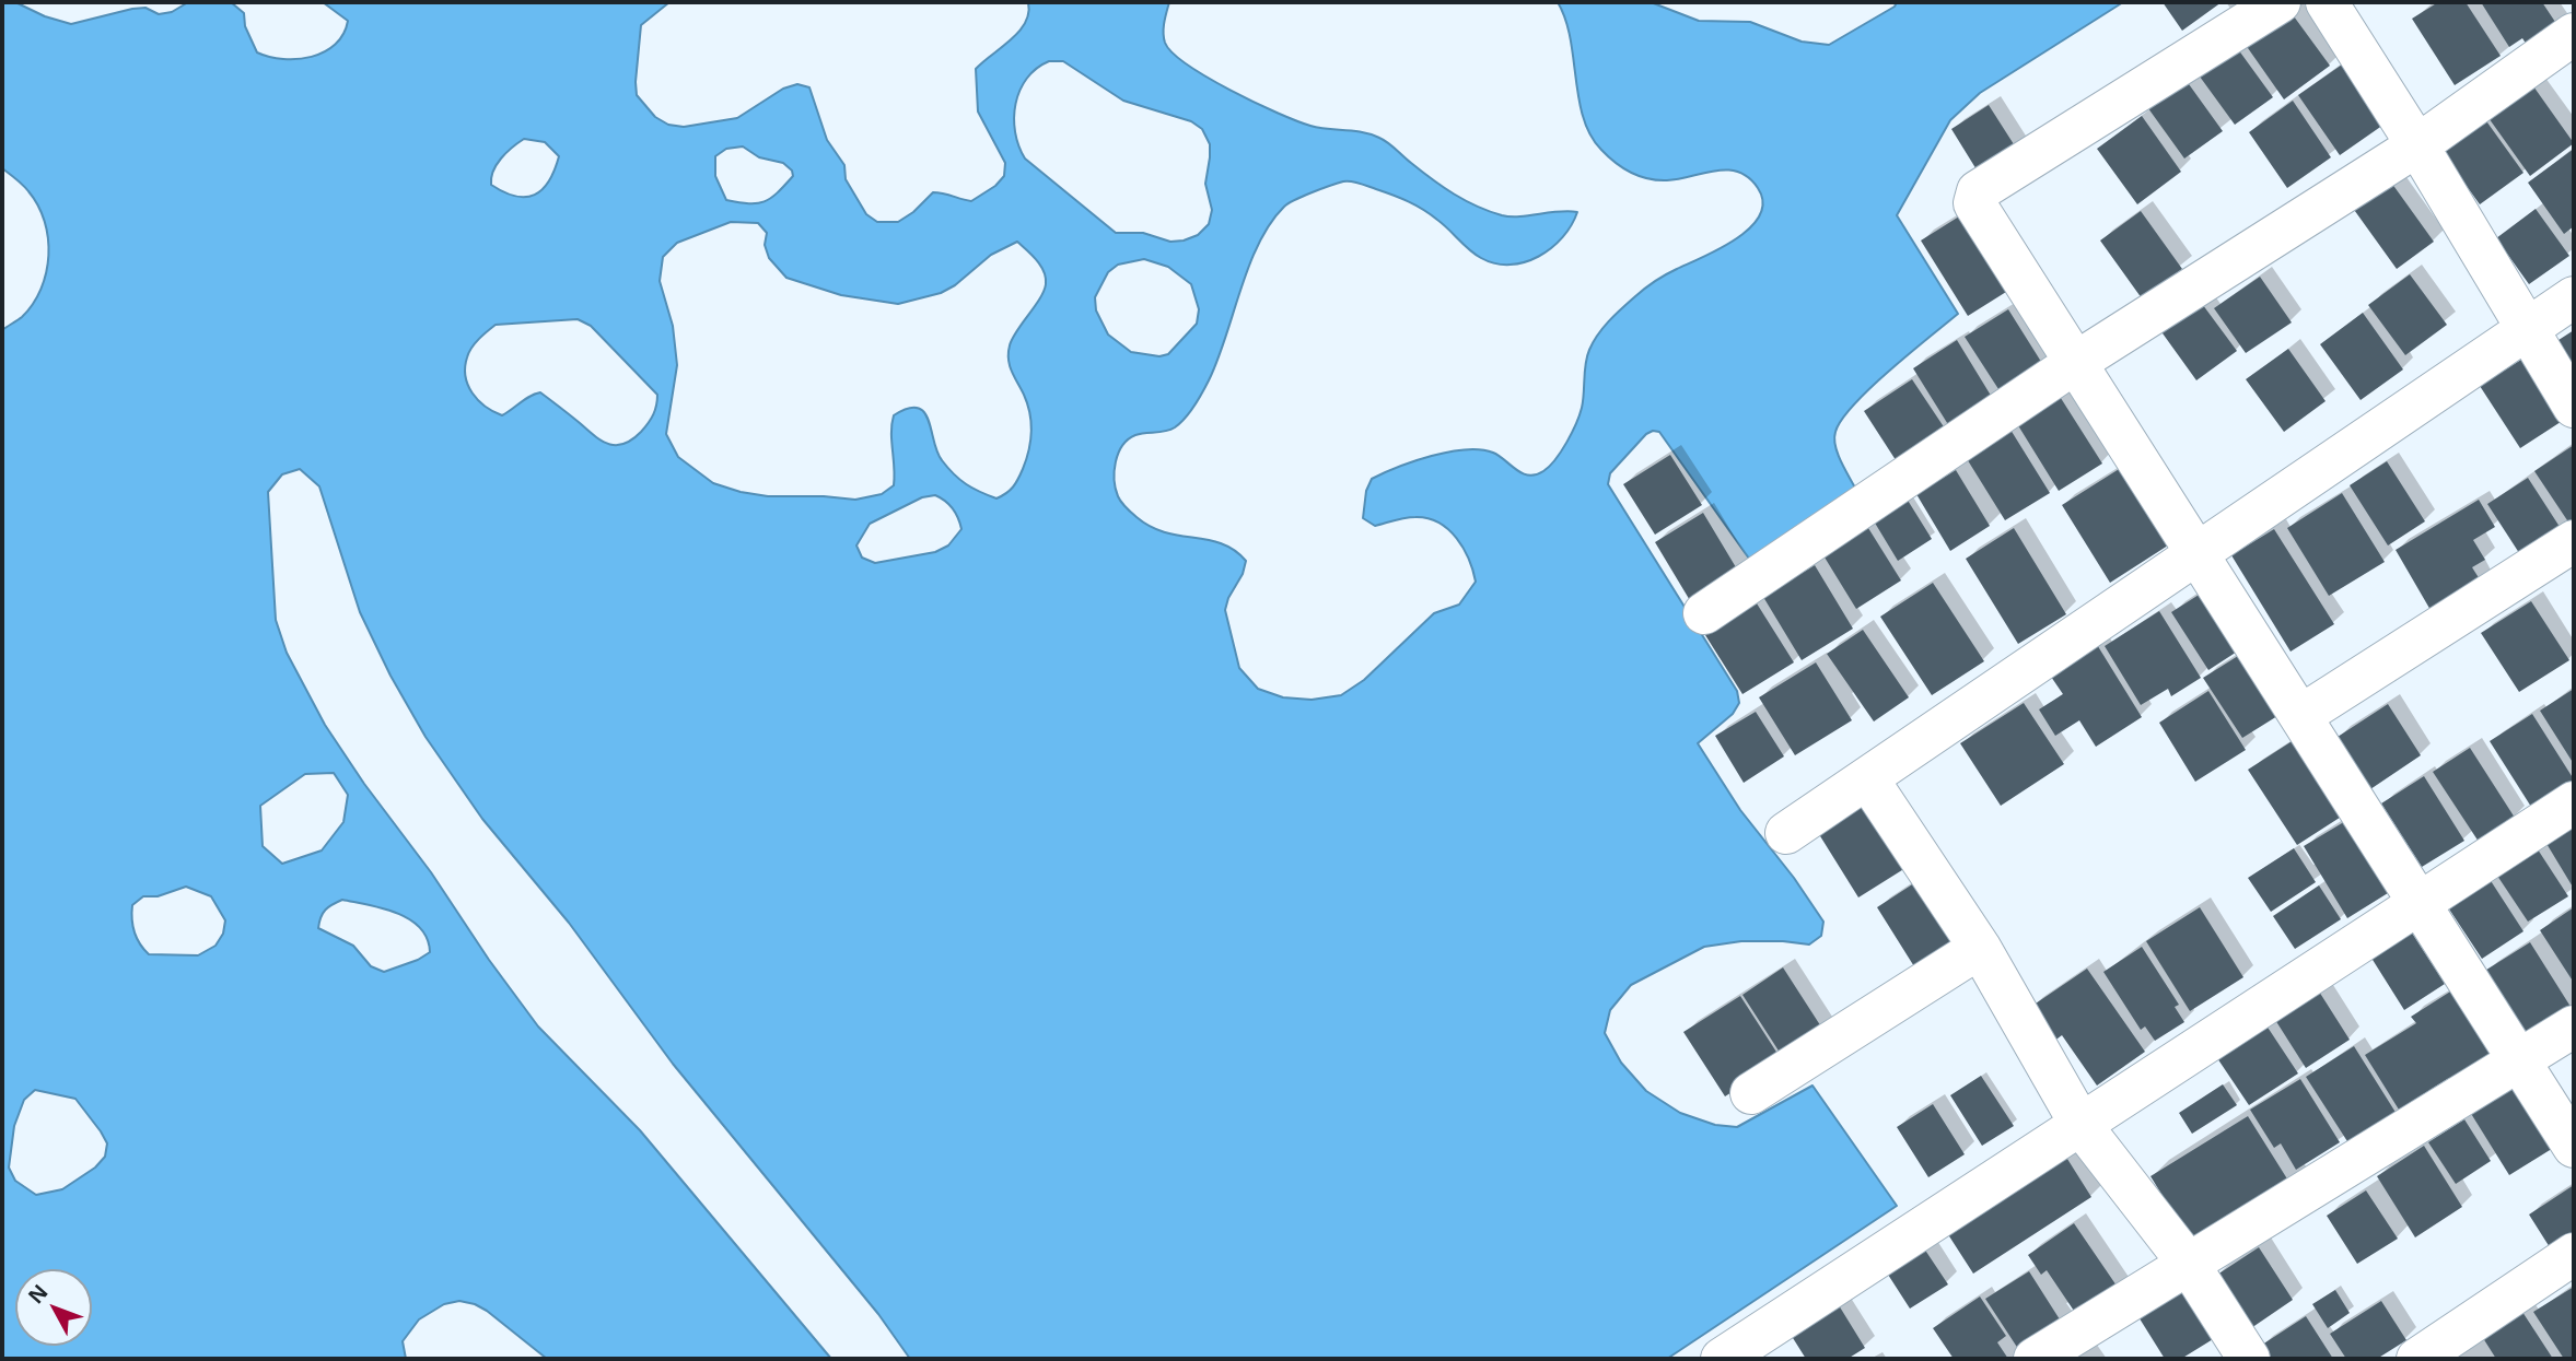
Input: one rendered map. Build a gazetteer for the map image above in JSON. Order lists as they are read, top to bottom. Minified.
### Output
{"north":"top left"}
